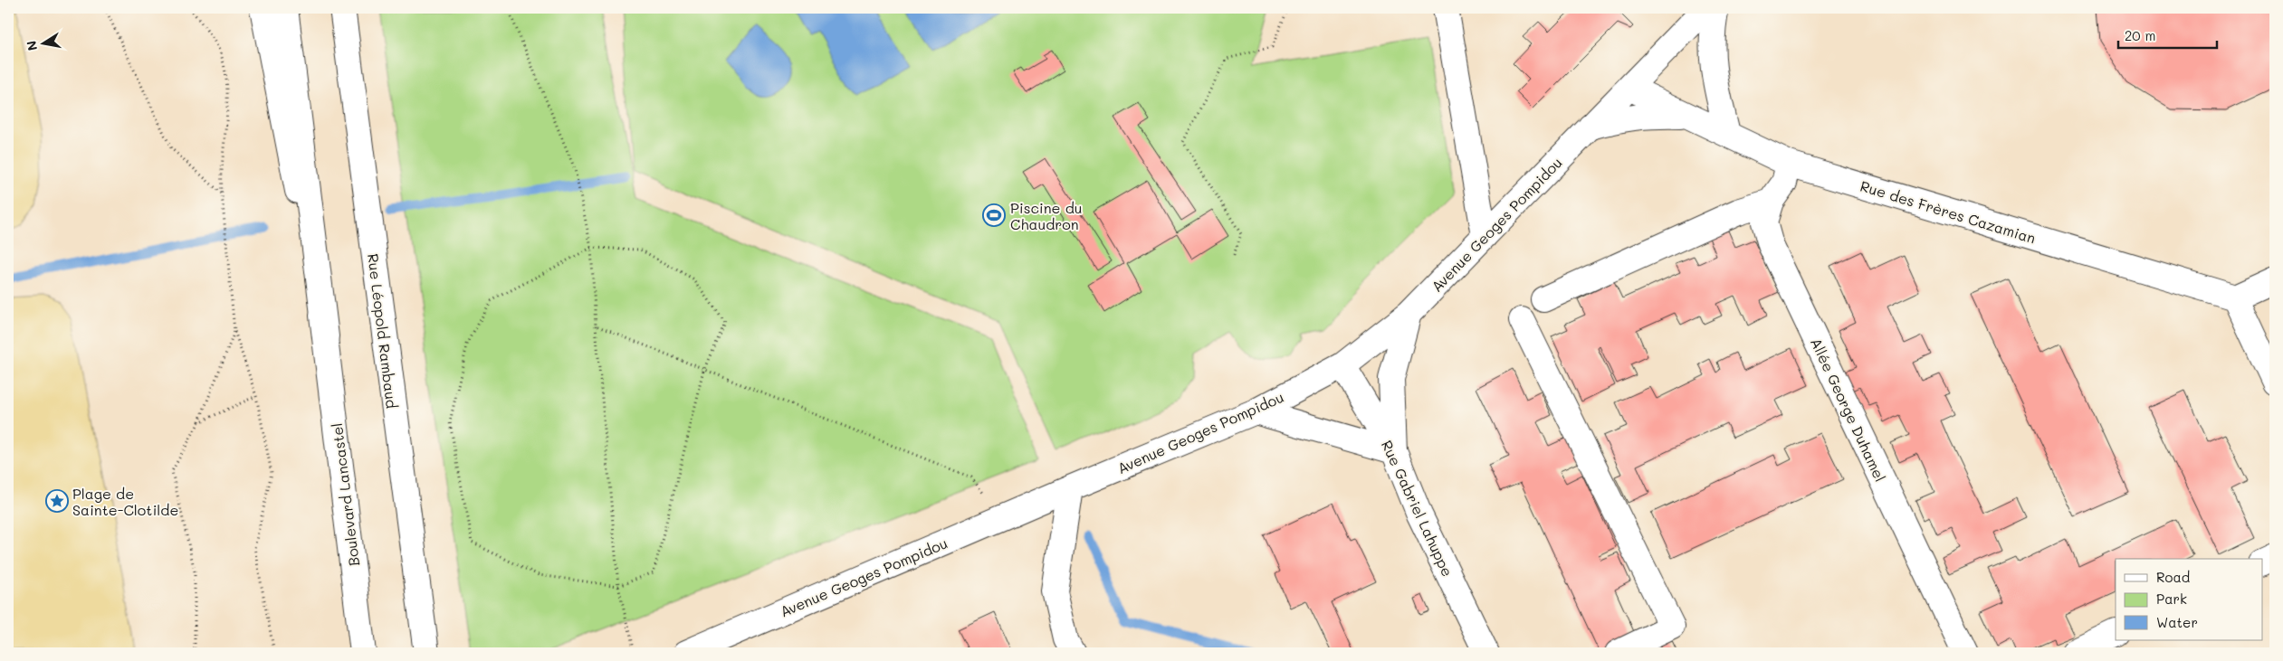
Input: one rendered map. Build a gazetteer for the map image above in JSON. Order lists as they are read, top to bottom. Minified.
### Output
{"streets":{"main road":["Rue des Frères Cazamian","Avenue Geoges Pompidou","Rue Léopold Rambaud","Allée George Duhamel","Boulevard Lancastel","Rue Gabriel Lahuppe"]},"crossings":[["Rue des Frères Cazamian","Avenue Geoges Pompidou"],["Rue des Frères Cazamian","Allée George Duhamel"],["Avenue Geoges Pompidou","Rue Gabriel Lahuppe"]],"places":{"sports":["Piscine du Chaudron"],"place":["Plage de Sainte-Clotilde"]},"legend":["Road","Park","Water"],"scale_bar":"20 m","north":"left"}
